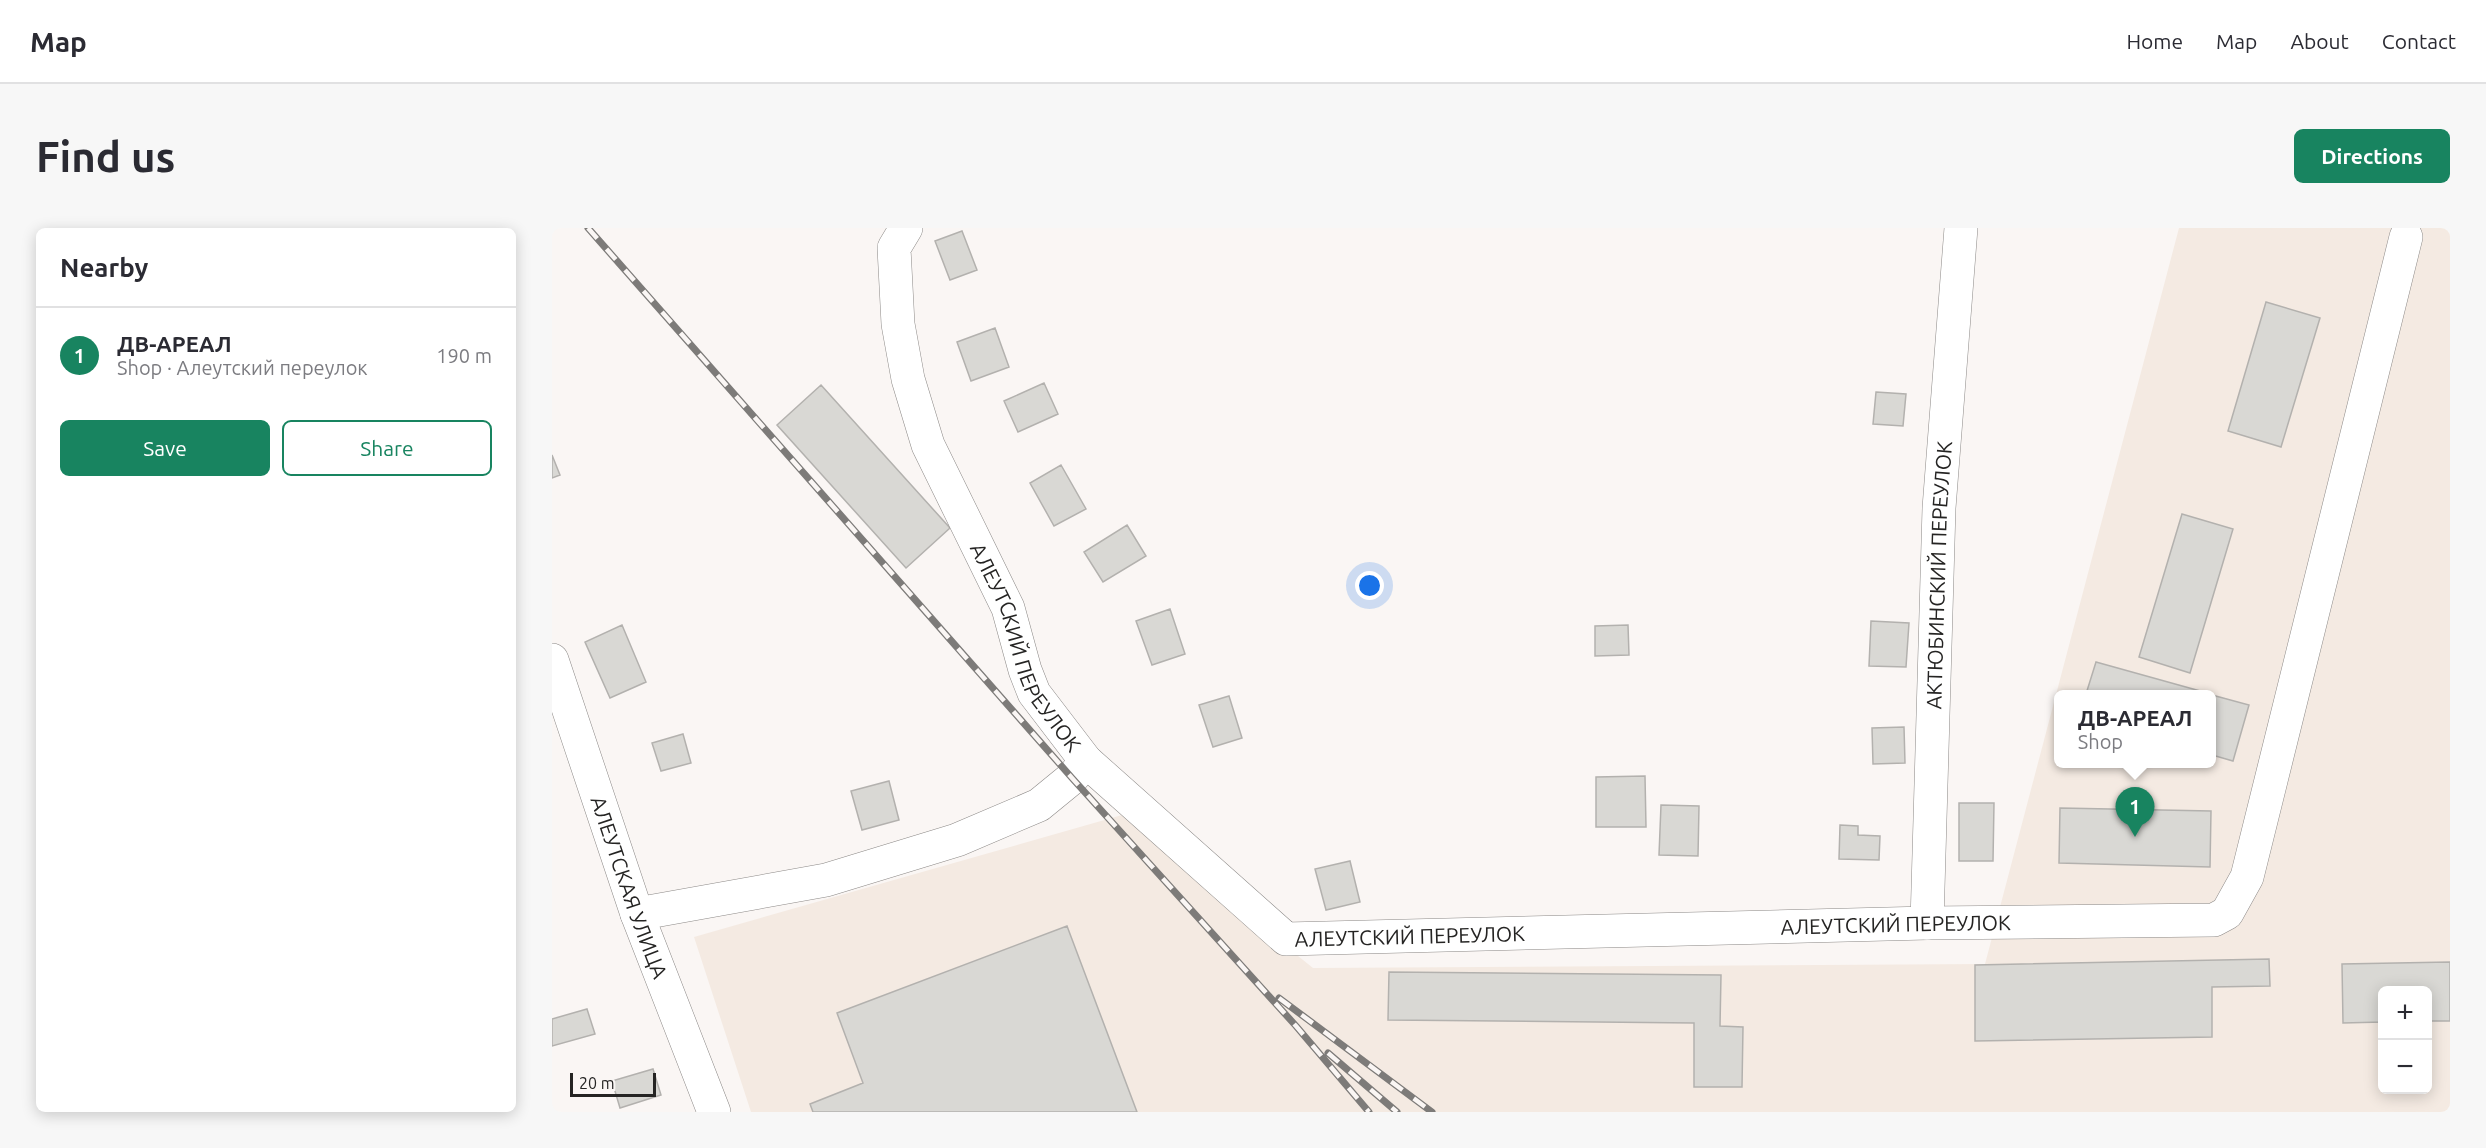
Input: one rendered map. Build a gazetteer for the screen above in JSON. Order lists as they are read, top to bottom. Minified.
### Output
{"streets":{"street":["АКТЮБИНСКИЙ ПЕРЕУЛОК","АЛЕУТСКИЙ ПЕРЕУЛОК","АЛЕУТСКАЯ УЛИЦА"]},"crossings":[["АКТЮБИНСКИЙ ПЕРЕУЛОК","АЛЕУТСКИЙ ПЕРЕУЛОК"]],"scale_bar":"20 m","page":{"header":"Map","nav":["Home","Map","About","Contact"],"buttons":["Directions",["Save","Share"]],"title":"Find us","heading":"Nearby","list":[{"mark":"1","name":"ДВ-АРЕАЛ","note":"Shop · Алеутский переулок","value":"190 m"}],"popup":["ДВ-АРЕАЛ","Shop"],"pins":"1","map_buttons":["+","−"],"scale":"20 m"}}
